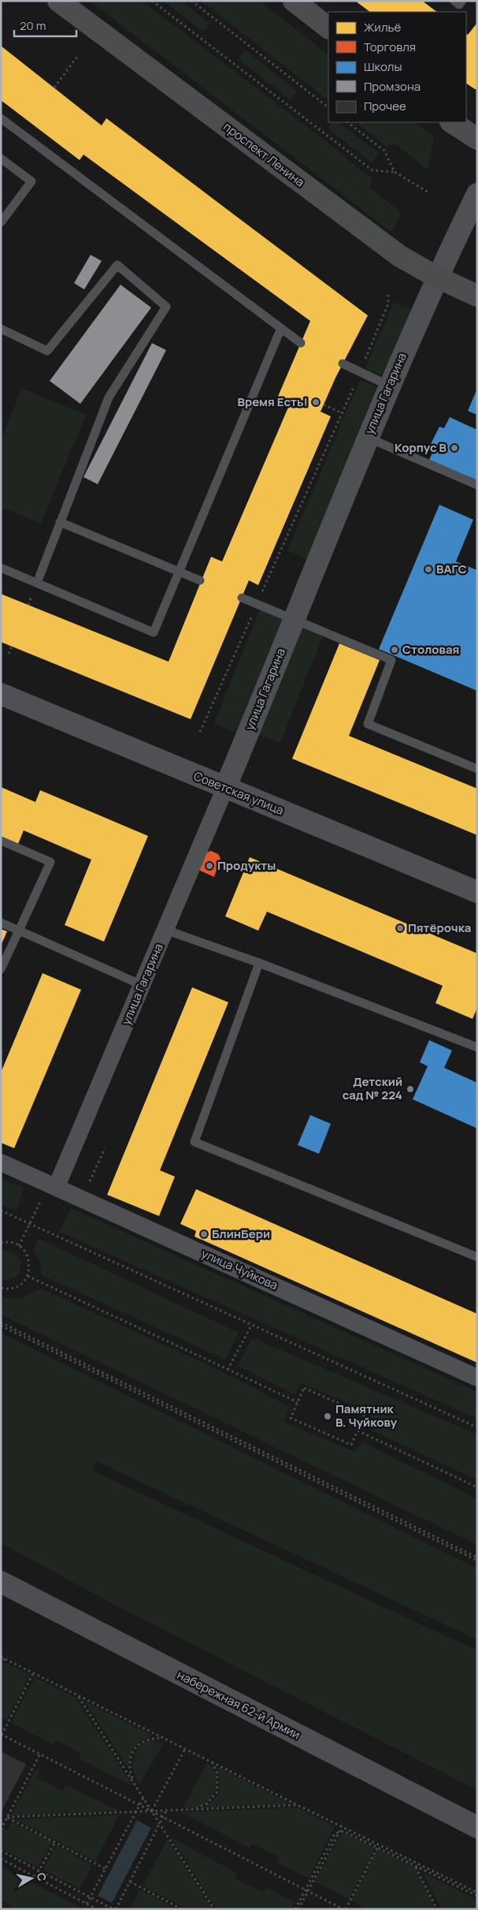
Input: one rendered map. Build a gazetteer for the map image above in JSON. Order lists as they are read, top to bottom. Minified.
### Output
{"streets":{"main road":["проспект Ленина","набережная 62-й Армии"],"street":["улица Гагарина","Советская улица","улица Чуйкова"]},"crossings":[["проспект Ленина","улица Гагарина"],["улица Гагарина","Советская улица"],["улица Гагарина","улица Чуйкова"]],"places":["Время Есть!","Корпус В","ВАГС","Столовая","Продукты","Пятёрочка","Детский сад № 224","БлинБери","Памятник В. Чуйкову"],"legend":["Жильё","Торговля","Школы","Промзона","Прочее"],"scale_bar":"20 m","north":"right"}
